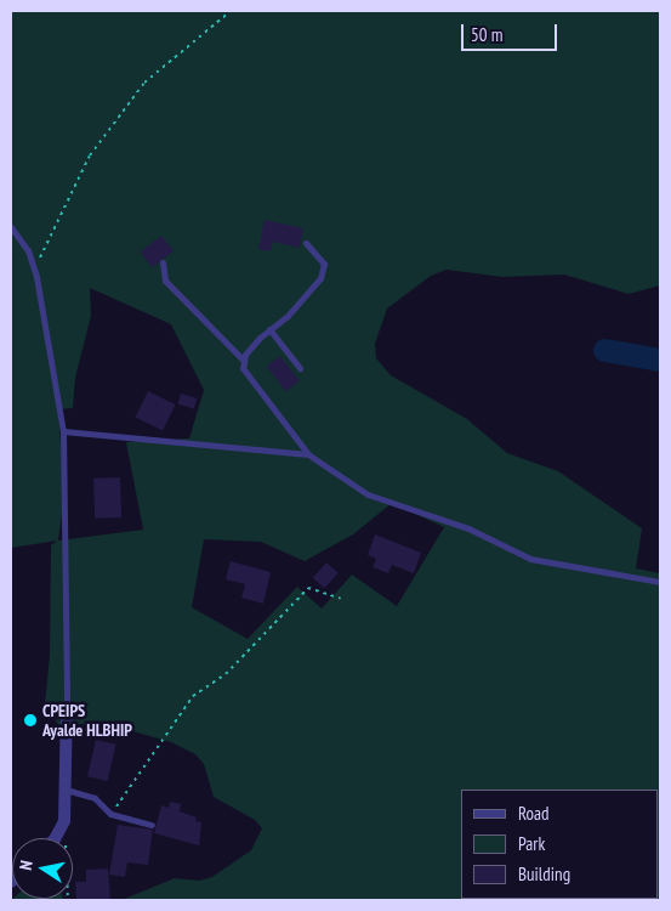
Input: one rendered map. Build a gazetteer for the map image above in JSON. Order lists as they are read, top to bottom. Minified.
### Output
{"places":["CPEIPS Ayalde HLBHIP"],"legend":["Road","Park","Building"],"scale_bar":"50 m","north":"left"}
